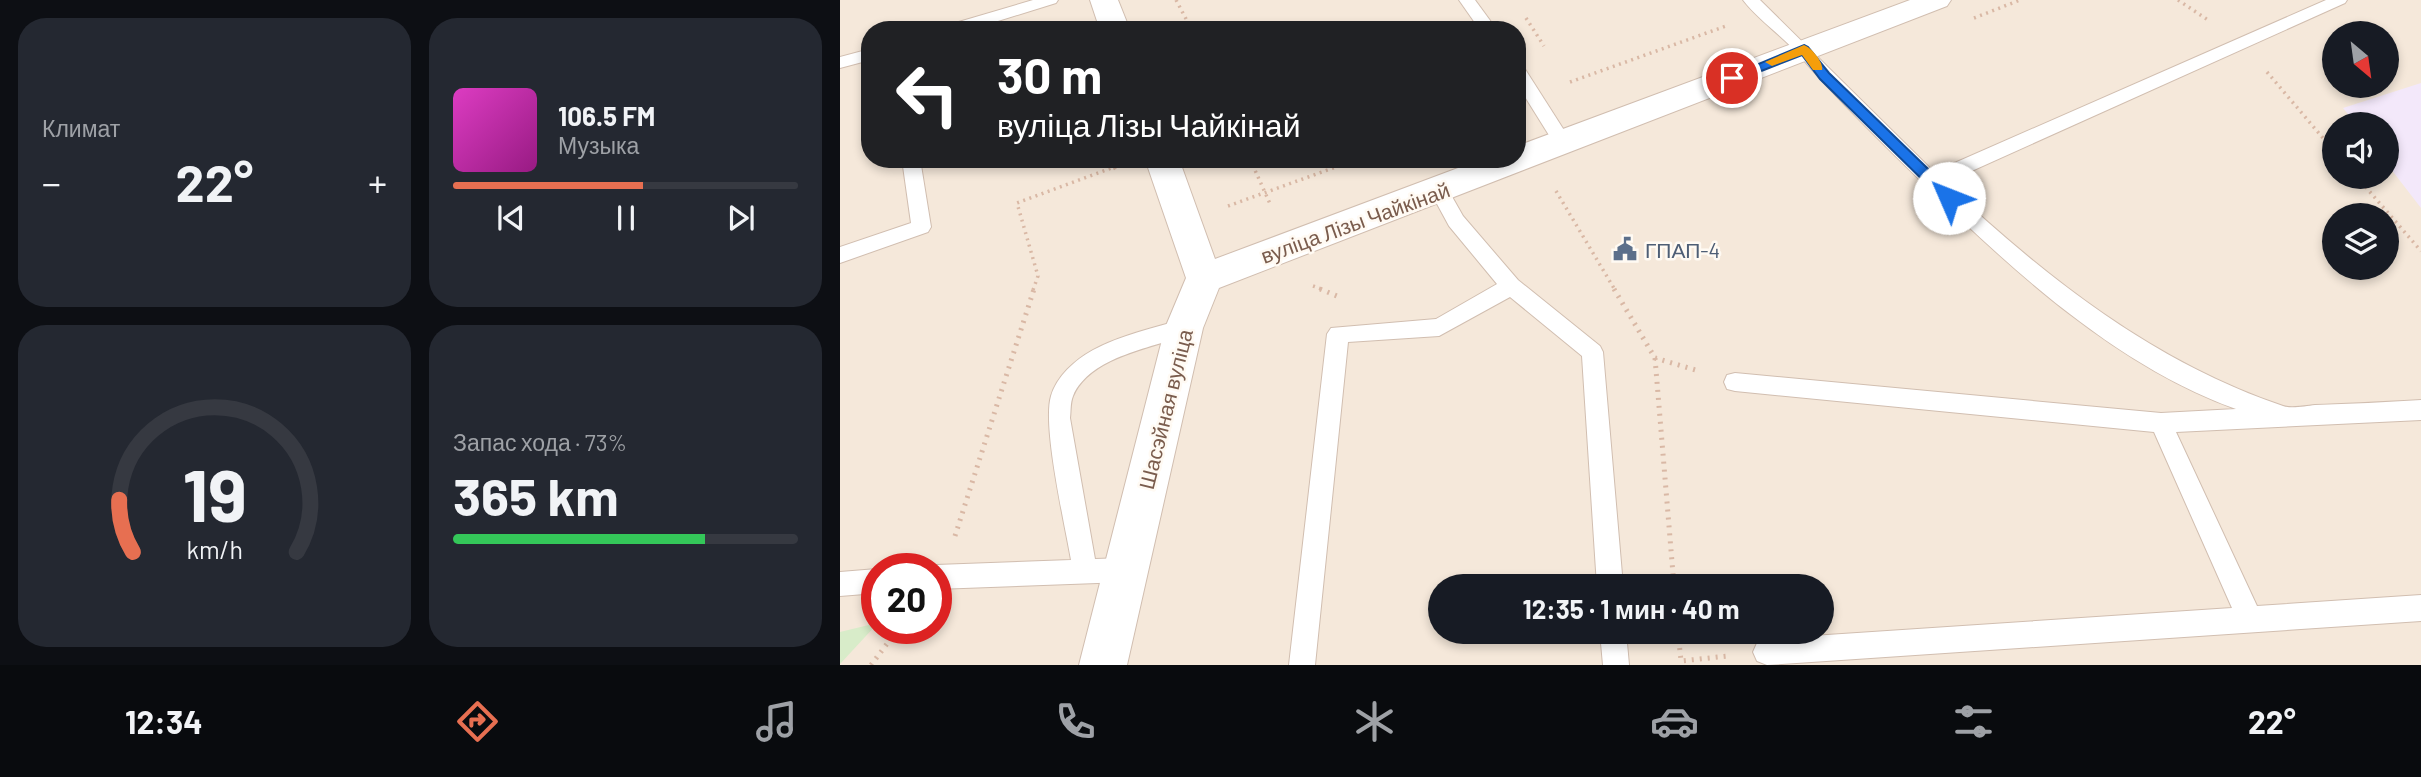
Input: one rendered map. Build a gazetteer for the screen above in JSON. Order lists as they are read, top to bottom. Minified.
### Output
{"streets":{"street":["вуліца Лізы Чайкінай","Шасэйная вуліца"]},"crossings":[["вуліца Лізы Чайкінай","Шасэйная вуліца"]],"places":{"public building":["ГПАП-4"]},"north":"bottom right","page":{"tile":["Климат",["Запас хода · 73%","365 km"]],"turn":["30 m","вуліца Лізы Чайкінай"],"song":["106.5 FM","Музыка"],"heat":["−","22°","+"],"limit":"20","trip":"12:35 · 1 мин · 40 m","tabs":["12:34","22°"],"gauge":["19","km/h"]}}
